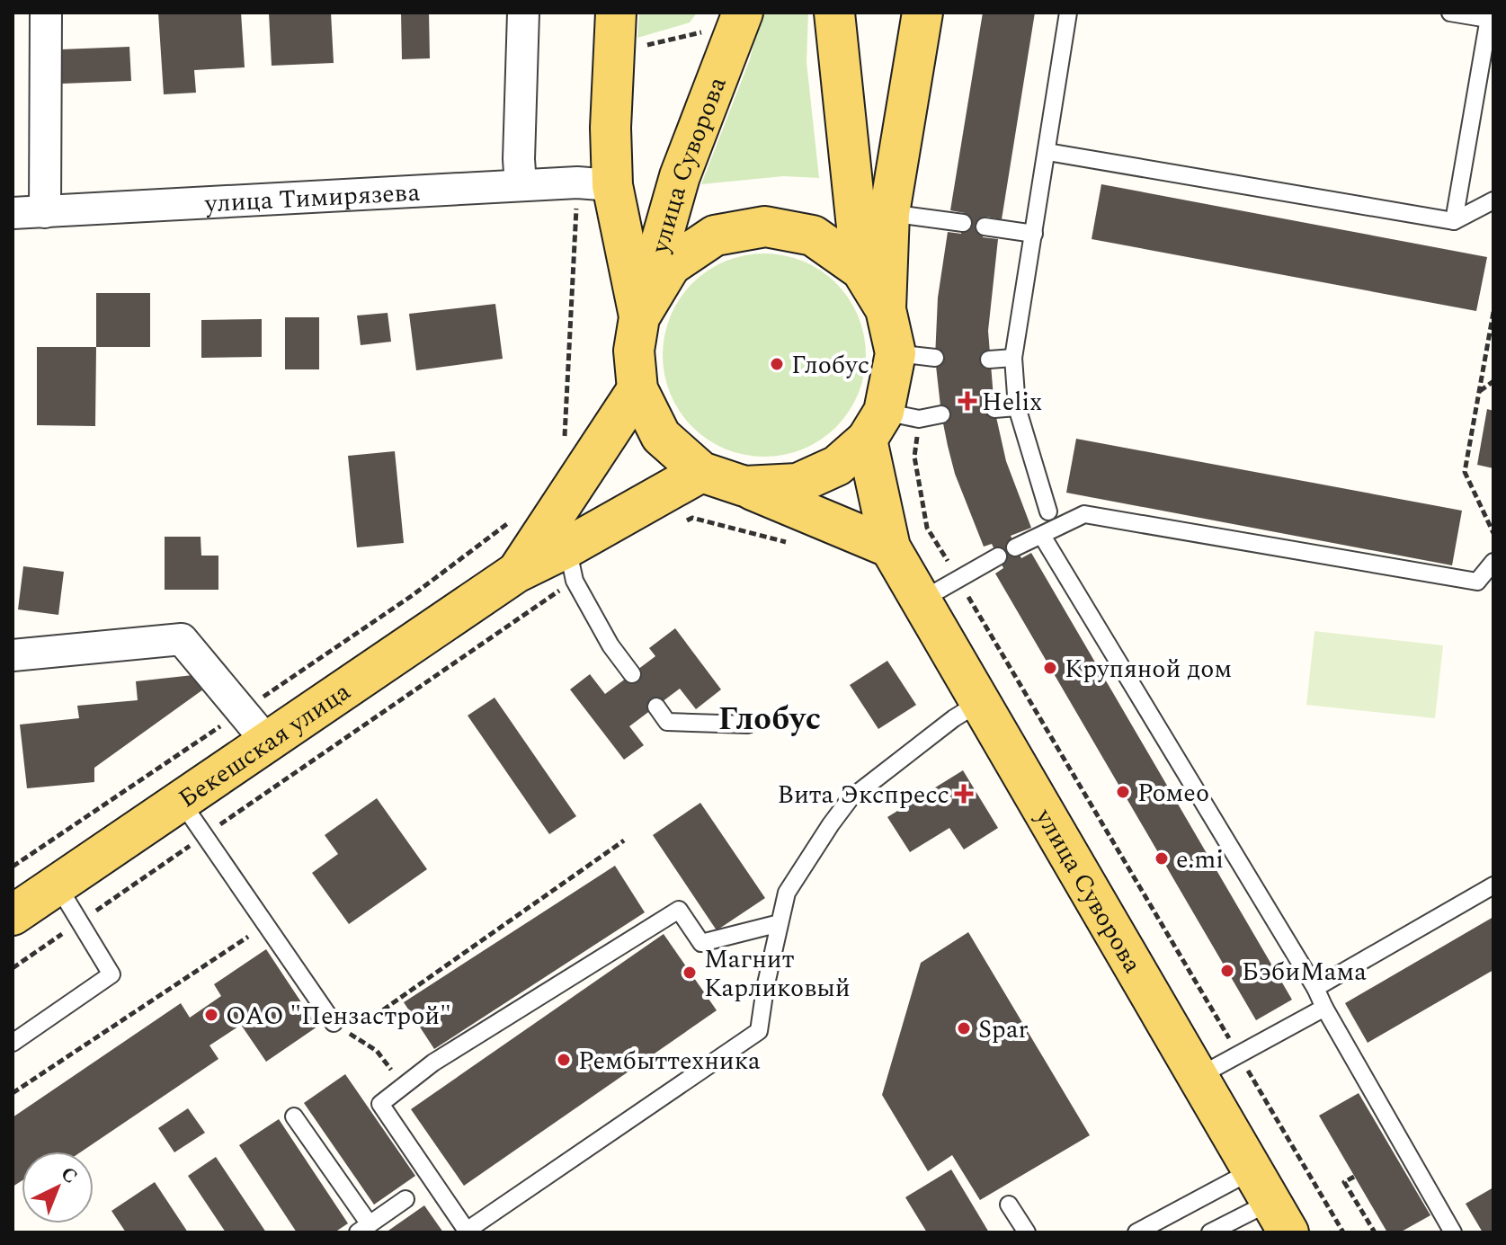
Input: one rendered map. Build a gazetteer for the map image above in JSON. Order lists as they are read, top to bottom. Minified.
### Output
{"streets":{"main road":["улица Суворова","Бекешская улица"],"street":["улица Тимирязева"]},"districts":["Глобус"],"places":{"other":["Глобус","Крупяной дом","Ромео","e.mi","БэбиМама","Магнит Карликовый","ОАО \"Пензастрой\"","Spar","Рембыттехника"],"health":["Helix","Вита Экспресс"]},"north":"top right"}
